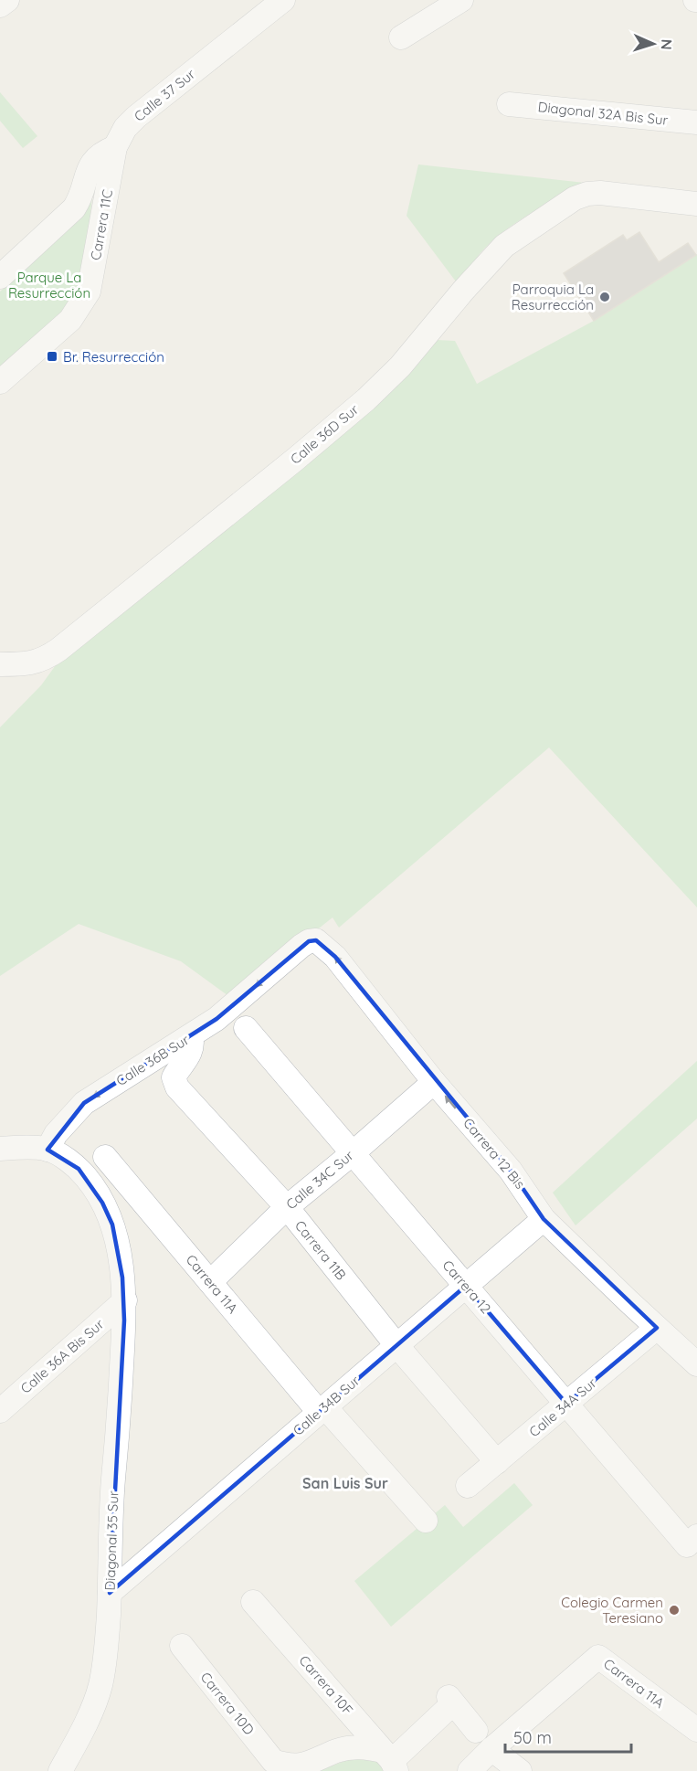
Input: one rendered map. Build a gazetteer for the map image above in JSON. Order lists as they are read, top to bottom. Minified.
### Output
{"streets":{"street":["Calle 37 Sur","Diagonal 32A Bis Sur","Carrera 11C","Calle 36D Sur","Calle 36B Sur","Carrera 12 Bis","Calle 34C Sur","Carrera 11B","Carrera 11A","Carrera 12","Calle 36A Bis Sur","Calle 34B Sur","Calle 34A Sur","Diagonal 35 Sur","Carrera 10F","Carrera 10D"]},"crossings":[["Calle 37 Sur","Carrera 11C"],["Calle 36B Sur","Carrera 12 Bis"],["Calle 36B Sur","Carrera 11B"],["Calle 36B Sur","Diagonal 35 Sur"],["Carrera 12 Bis","Calle 34C Sur"],["Carrera 12 Bis","Calle 34B Sur"],["Carrera 12 Bis","Calle 34A Sur"],["Calle 34C Sur","Carrera 11B"],["Calle 34C Sur","Carrera 11A"],["Calle 34C Sur","Carrera 12"],["Carrera 11B","Calle 34B Sur"],["Carrera 11B","Calle 34A Sur"],["Carrera 11A","Calle 34B Sur"],["Carrera 12","Calle 34B Sur"],["Carrera 12","Calle 34A Sur"],["Calle 36A Bis Sur","Diagonal 35 Sur"],["Calle 34B Sur","Diagonal 35 Sur"],["Carrera 10F","Carrera 10D"]],"one_way":["Calle 36B Sur","Carrera 12 Bis"],"districts":["San Luis Sur"],"parks":["Parque La Resurrección"],"places":{"other":["Parroquia La Resurrección","Colegio Carmen Teresiano"],"transit":["Br. Resurrección"]},"scale_bar":"50 m","north":"right"}
